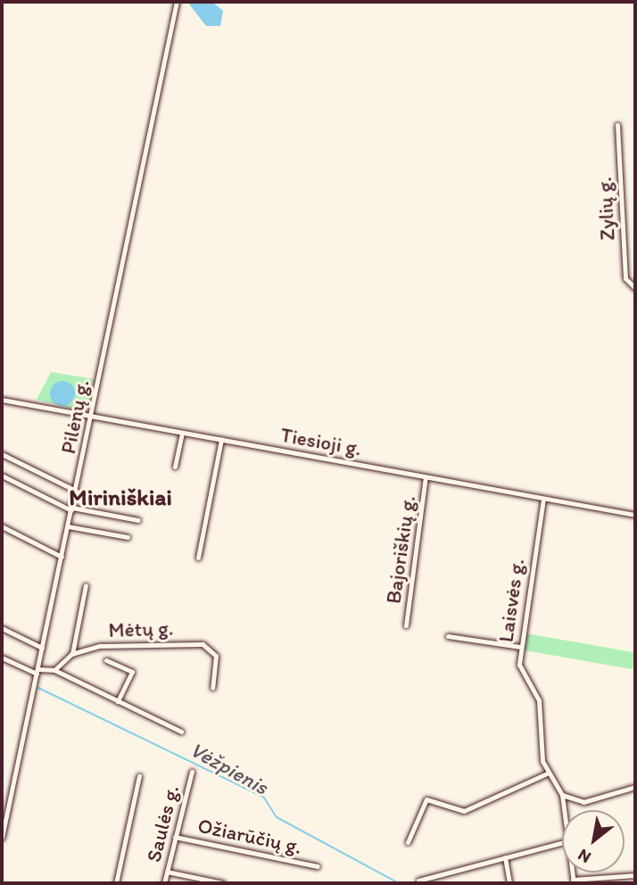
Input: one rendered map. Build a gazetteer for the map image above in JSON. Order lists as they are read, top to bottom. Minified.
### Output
{"streets":{"street":["Zylių g.","Pilėnų g.","Tiesioji g.","Bajoriškių g.","Laisvės g.","Mėtų g.","Saulės g.","Ožiarūčių g."]},"crossings":[["Pilėnų g.","Tiesioji g."],["Tiesioji g.","Bajoriškių g."],["Tiesioji g.","Laisvės g."],["Saulės g.","Ožiarūčių g."]],"districts":["Miriniškiai"],"water":["Vėžpienis"],"north":"bottom left"}
